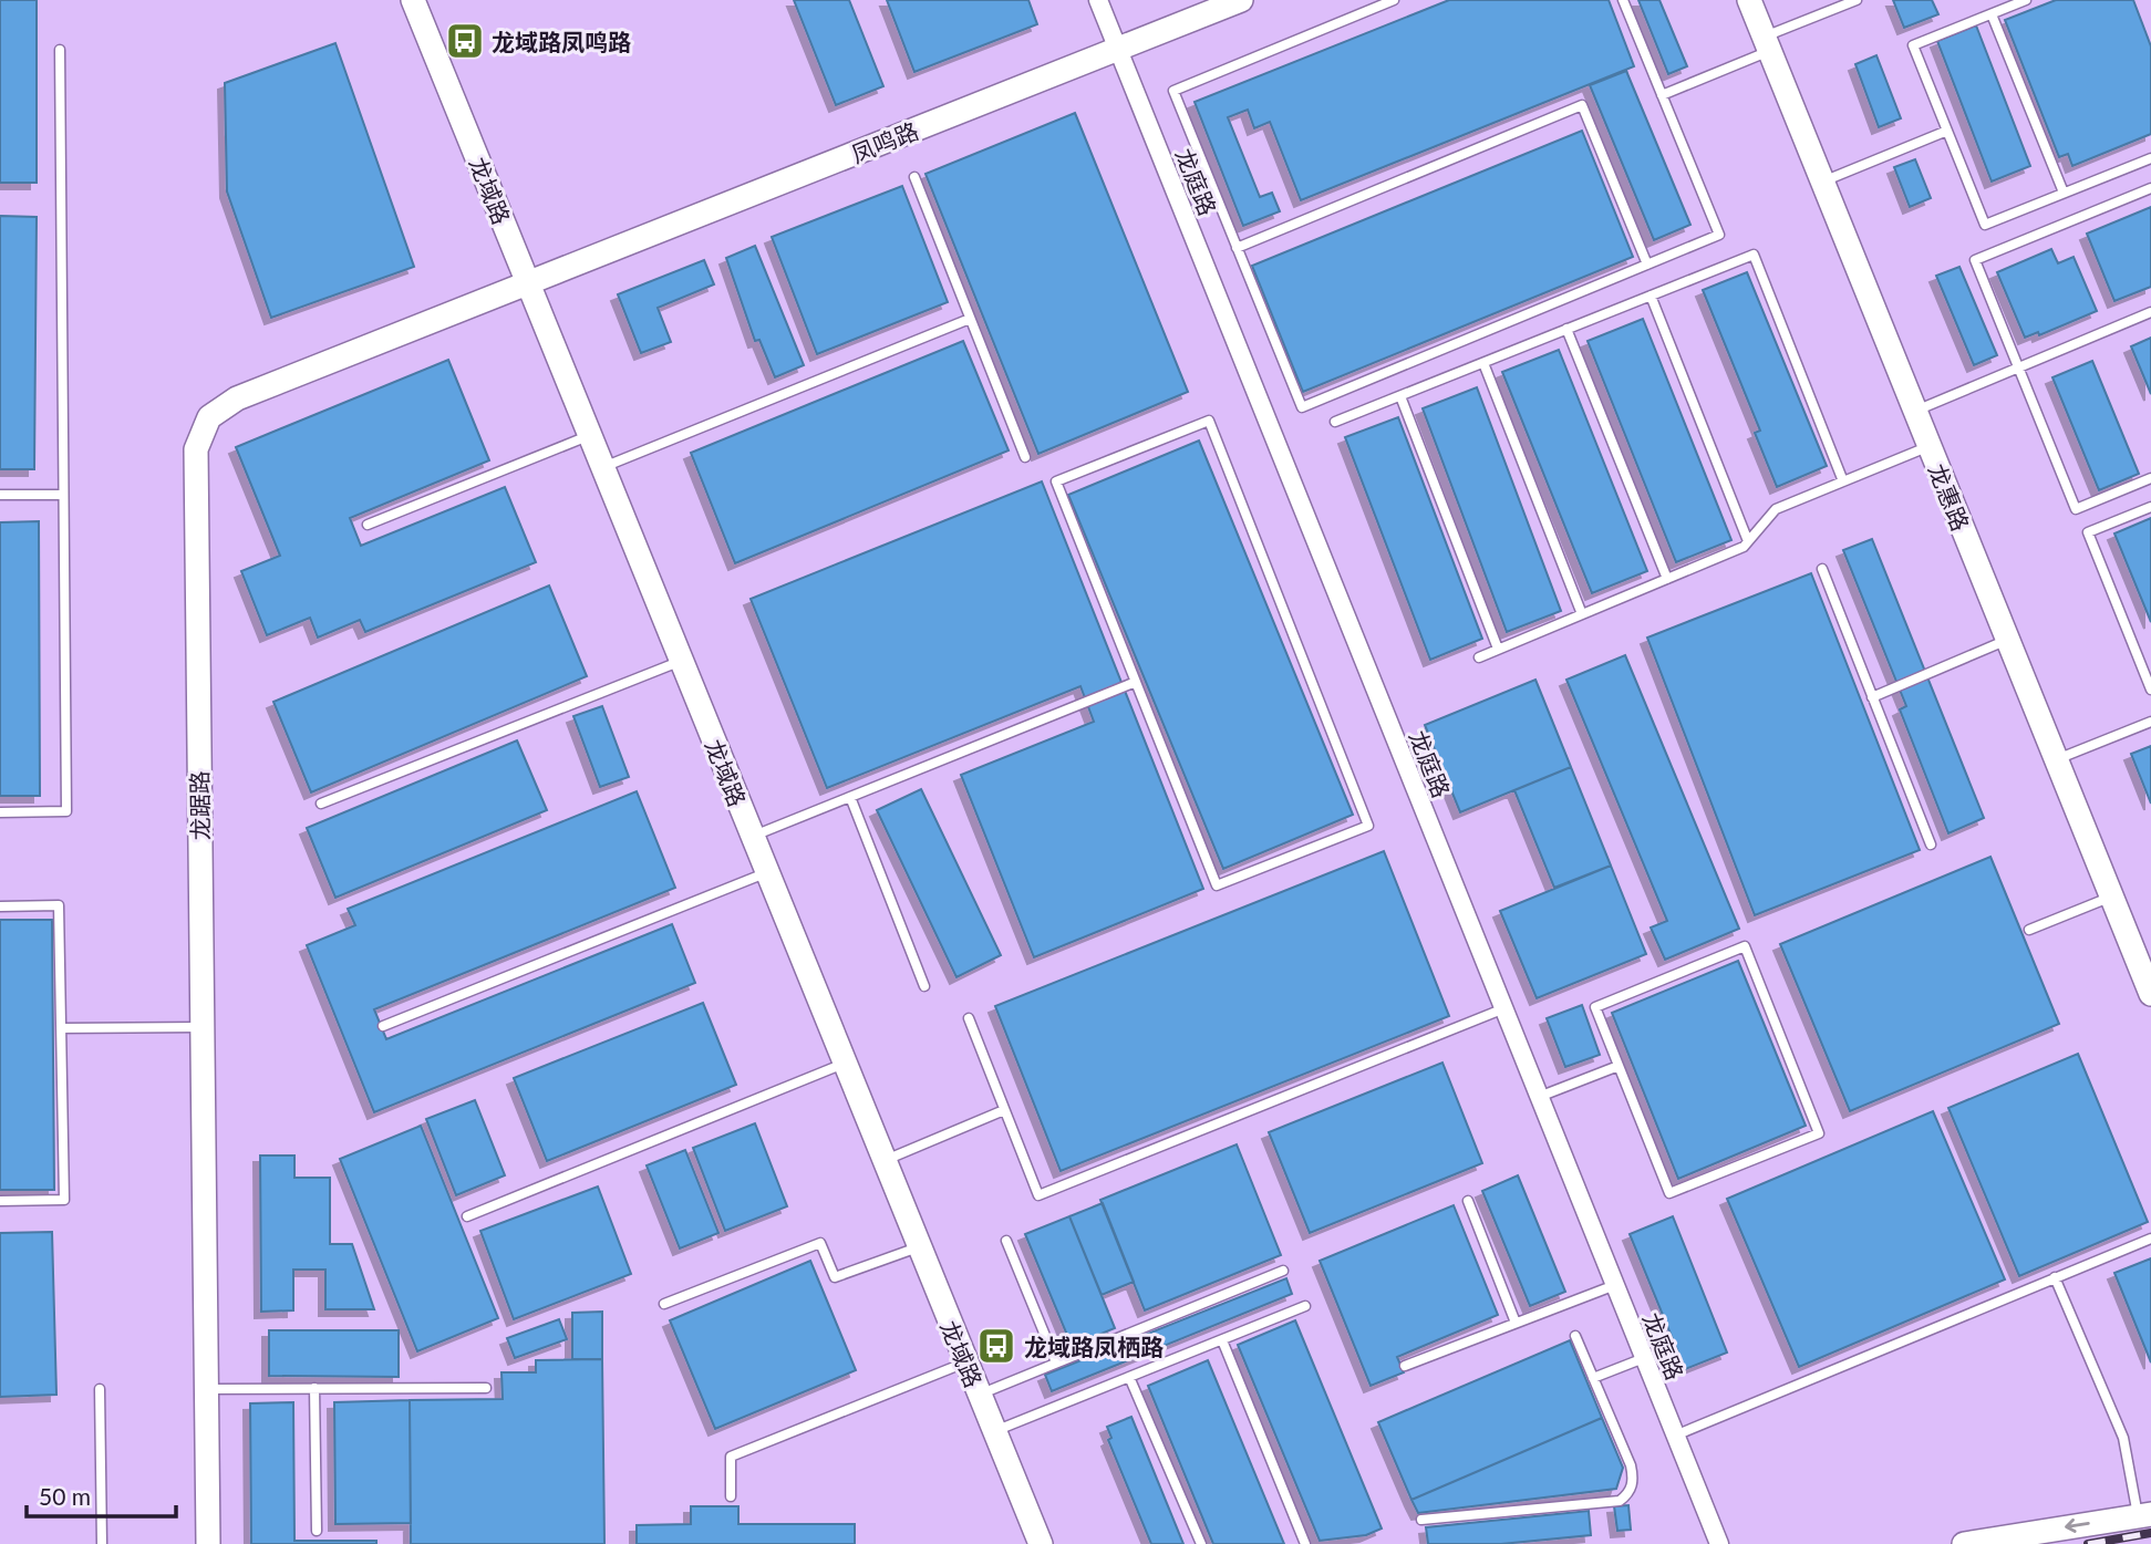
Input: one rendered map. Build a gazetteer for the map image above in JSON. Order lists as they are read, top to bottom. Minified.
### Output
{"streets":{"street":["凤鸣路","龙庭路","龙域路","龙惠路","龙踞路"]},"crossings":[["凤鸣路","龙庭路"],["凤鸣路","龙域路"],["凤鸣路","龙踞路"],["龙域路","龙踞路"]],"places":{"bus stop":["龙域路凤鸣路","龙域路凤栖路"]},"scale_bar":"50 m"}
